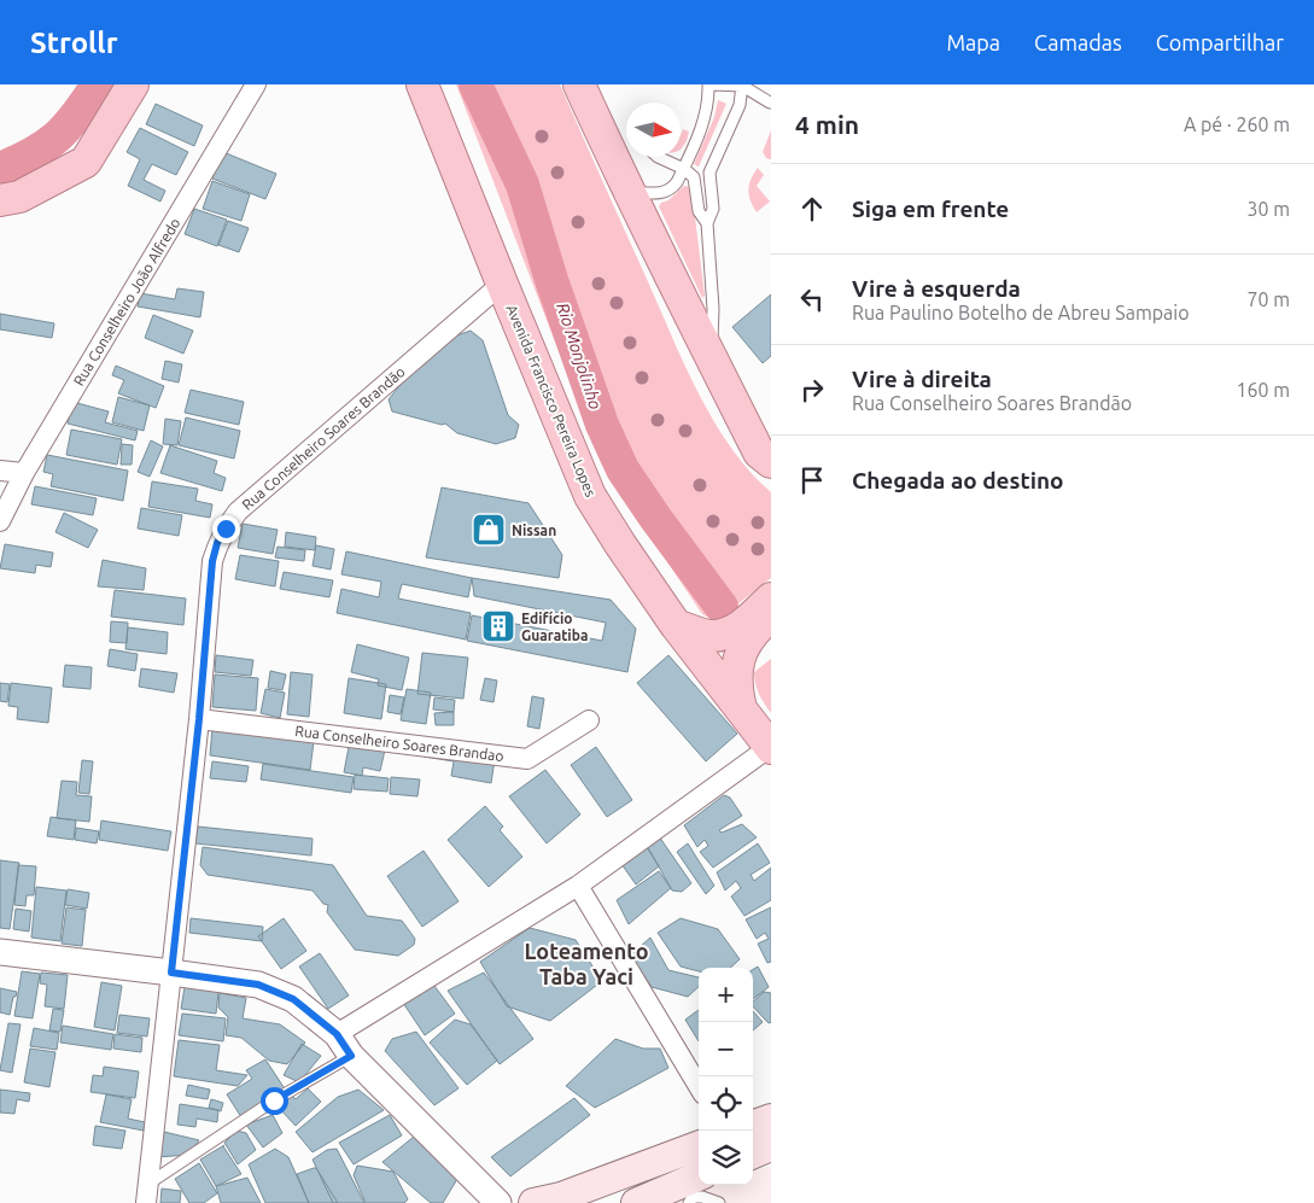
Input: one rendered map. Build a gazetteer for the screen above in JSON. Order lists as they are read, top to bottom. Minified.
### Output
{"streets":{"main road":["Avenida Francisco Pereira Lopes"],"street":["Rua Conselheiro João Alfredo","Rua Conselheiro Soares Brandão","Rua Conselheiro Soares Brandao"]},"crossings":[["Avenida Francisco Pereira Lopes","Rua Conselheiro Soares Brandão"],["Rua Conselheiro Soares Brandão","Rua Conselheiro Soares Brandao"]],"districts":["Loteamento Taba Yaci"],"water":["Rio Monjolinho"],"places":{"shop":["Nissan"],"building":["Edifício Guaratiba"]},"north":"right","page":{"header":"Strollr","nav":["Mapa","Camadas","Compartilhar"],"heading":["4 min","A pé · 260 m"],"list":[["Siga em frente","30 m"],["Vire à esquerda","Rua Paulino Botelho de Abreu Sampaio","70 m"],["Vire à direita","Rua Conselheiro Soares Brandão","160 m"],"Chegada ao destino"],"map_buttons":["+","−"]}}
